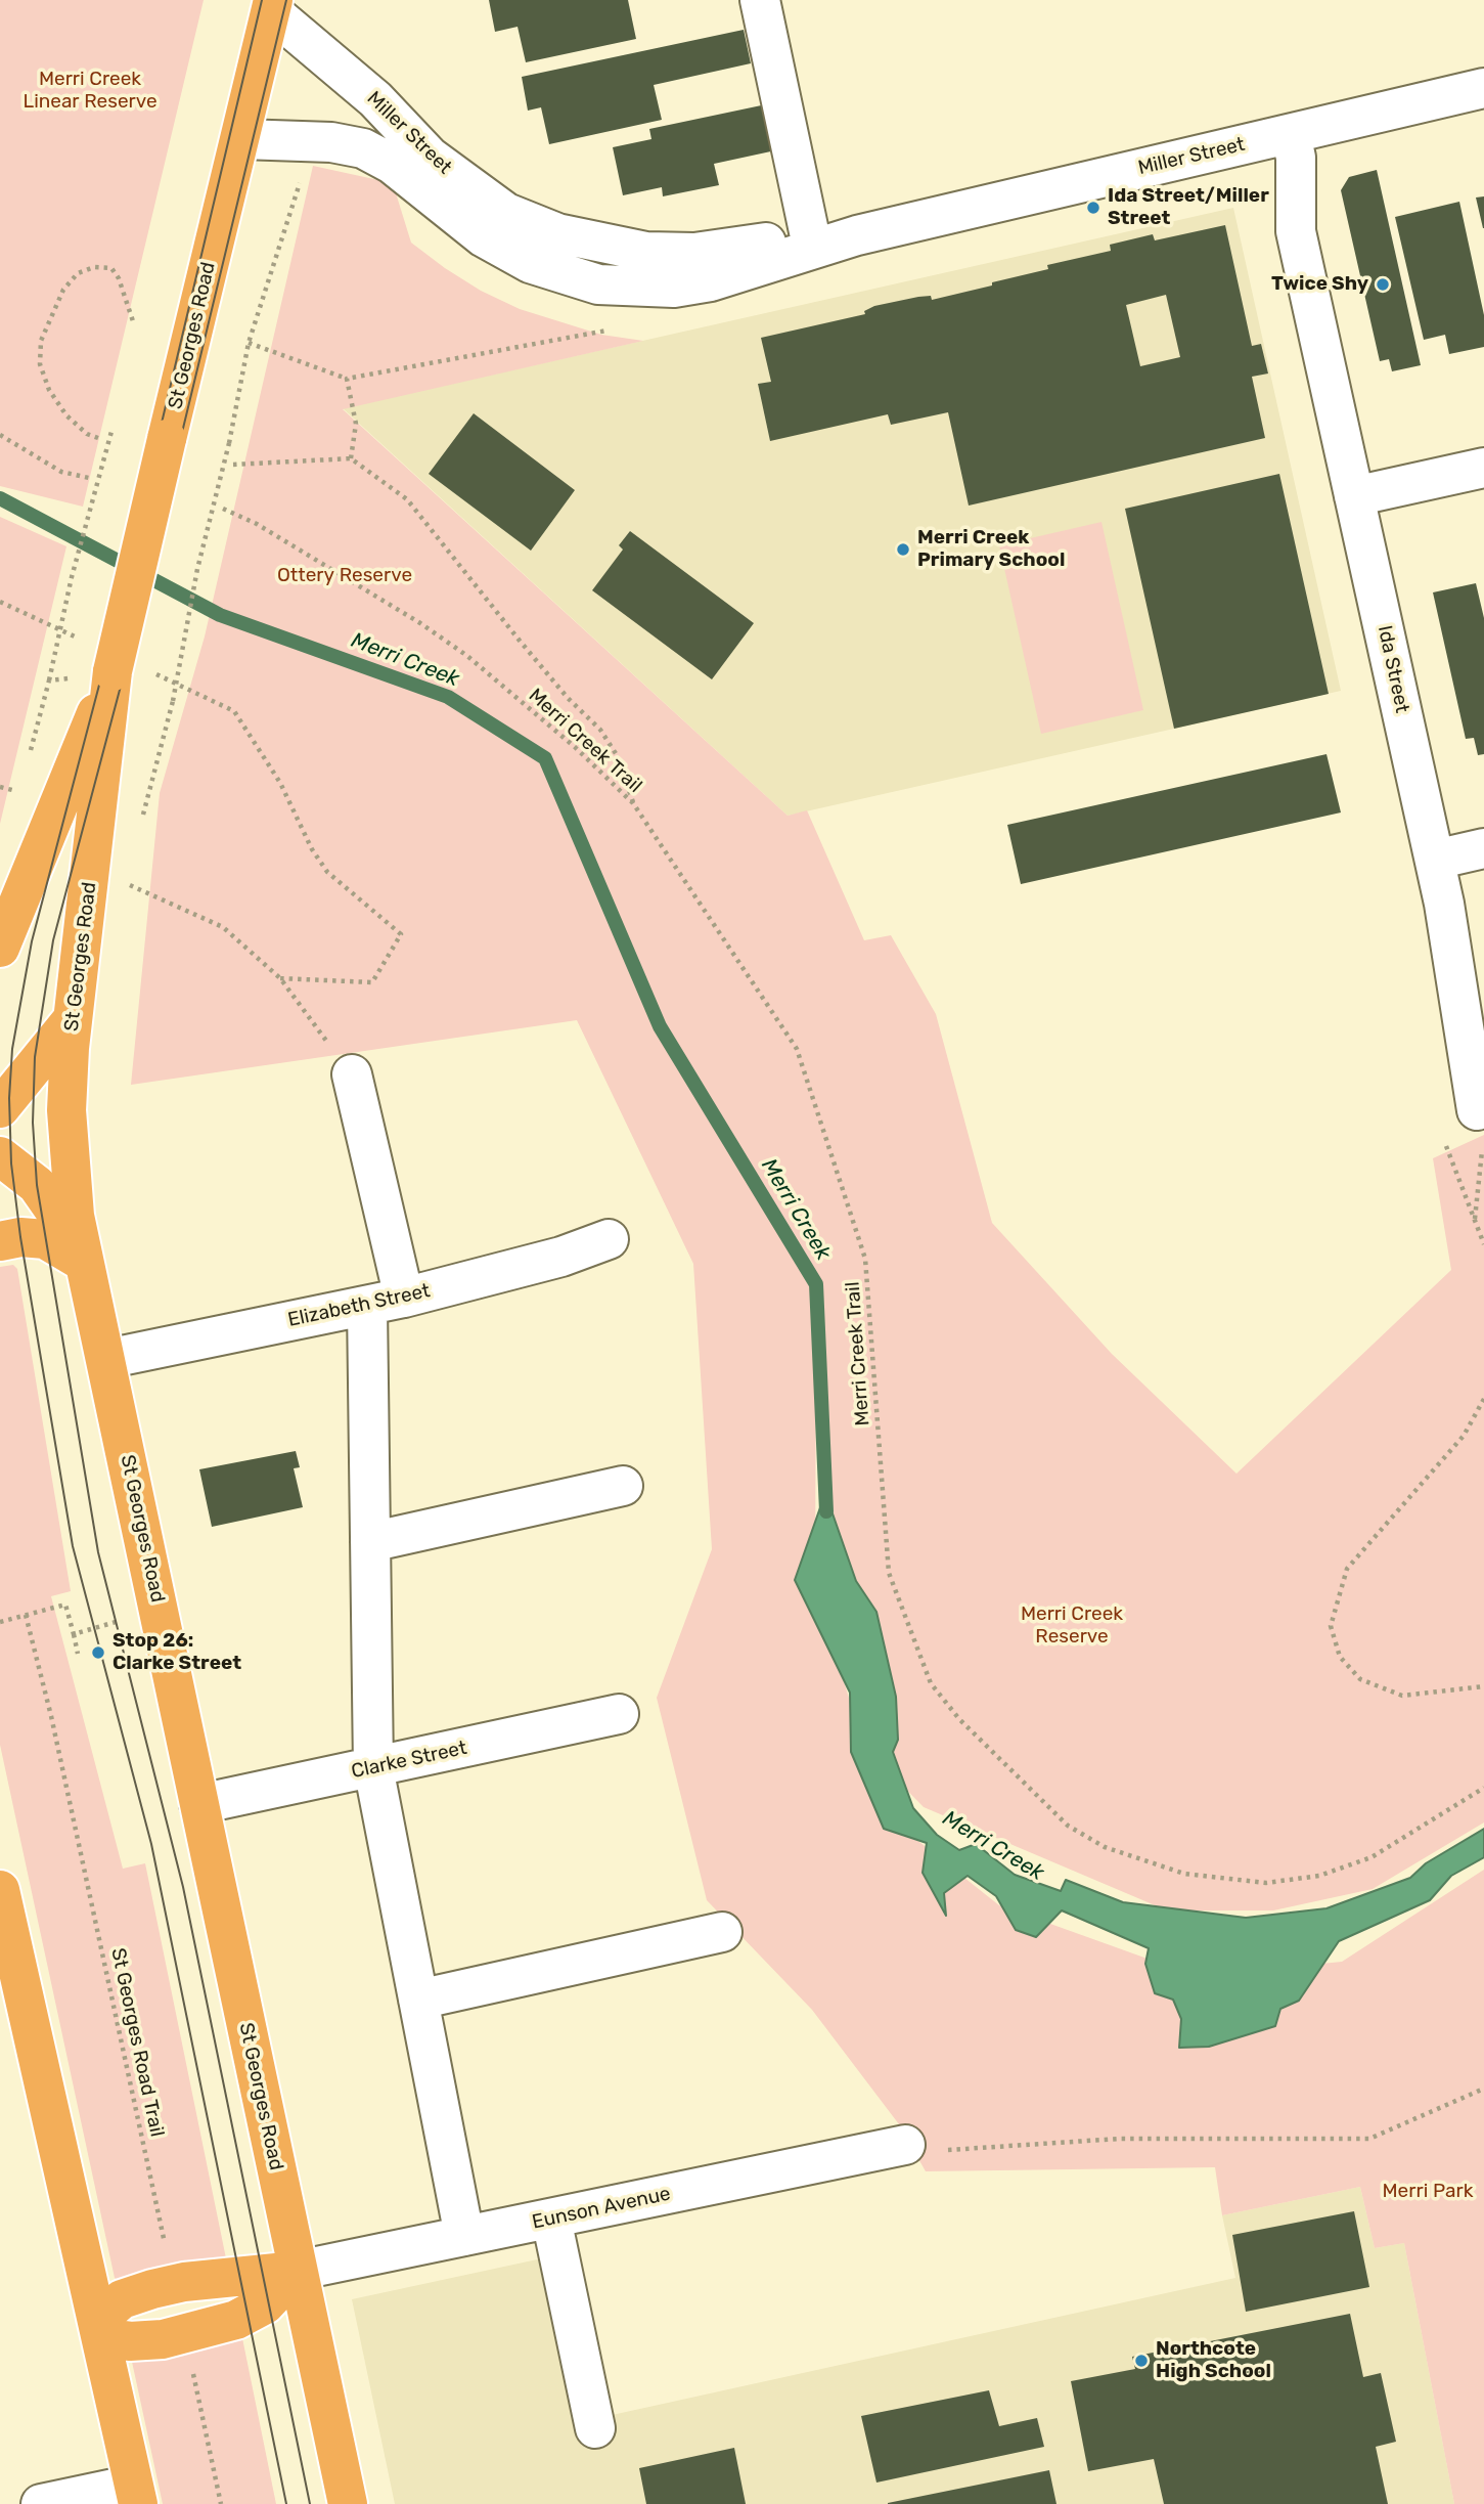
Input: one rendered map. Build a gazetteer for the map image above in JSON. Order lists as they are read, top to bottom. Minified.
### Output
{"streets":{"highway":["St Georges Road"],"street":["Miller Street","Ida Street","Elizabeth Street","Clarke Street","Eunson Avenue"],"path":["Merri Creek Trail","St Georges Road Trail"]},"crossings":[["Miller Street","St Georges Road"],["Miller Street","Ida Street"],["St Georges Road","Elizabeth Street"],["St Georges Road","Clarke Street"],["St Georges Road","Eunson Avenue"]],"water":["Merri Creek"],"parks":["Merri Creek Linear Reserve","Ottery Reserve","Merri Creek Reserve","Merri Park"],"places":["Ida Street/Miller Street","Twice Shy","Merri Creek Primary School","Stop 26: Clarke Street","Northcote High School"]}
